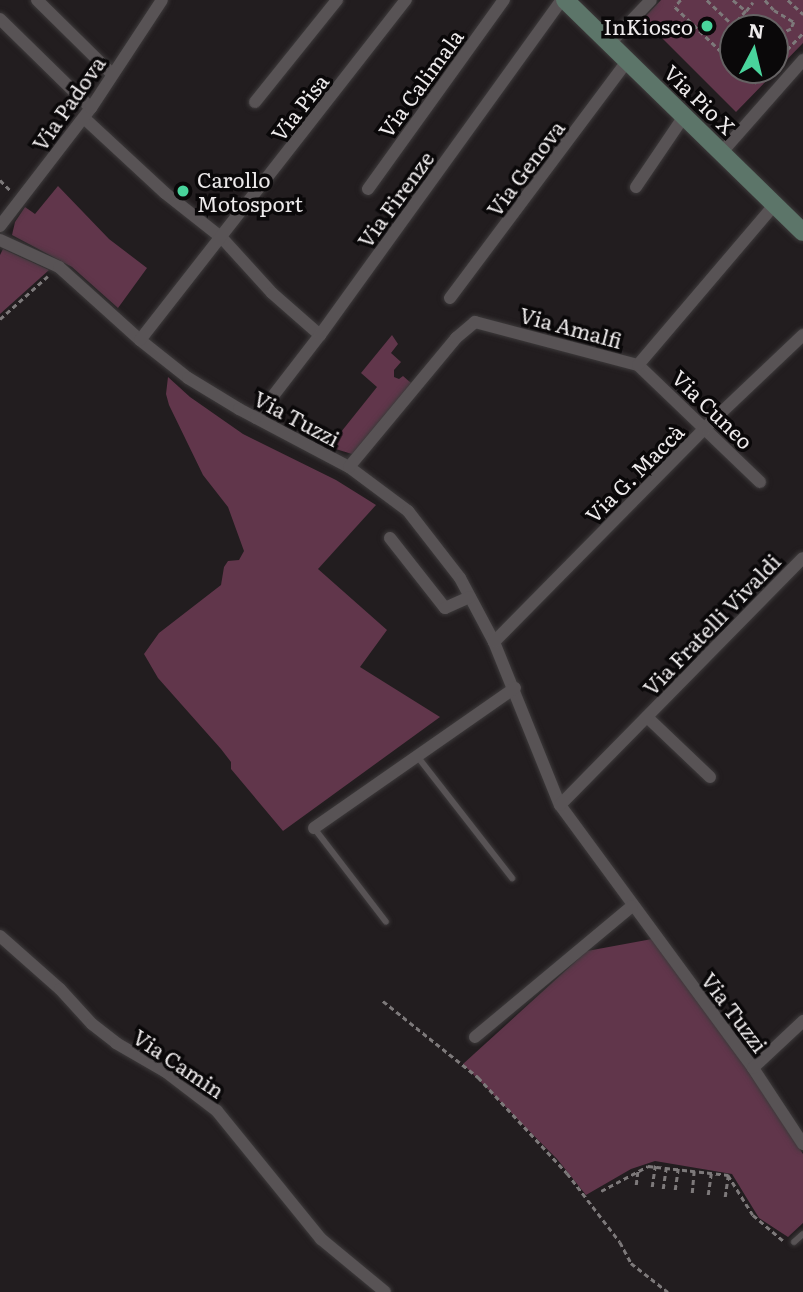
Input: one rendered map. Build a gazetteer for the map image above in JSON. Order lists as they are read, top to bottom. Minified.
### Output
{"streets":{"street":["Via Calimala","Via Pio X","Via Padova","Via Pisa","Via Genova","Via Firenze","Via Amalfi","Via Cuneo","Via Tuzzi","Via G. Maccà","Via Fratelli Vivaldi","Via Camin"]},"crossings":[["Via Pio X","Via Genova"],["Via Pio X","Via Firenze"],["Via Pio X","Via Amalfi"],["Via Pisa","Via Tuzzi"],["Via Firenze","Via Tuzzi"],["Via Amalfi","Via Cuneo"],["Via Amalfi","Via Tuzzi"],["Via Cuneo","Via G. Maccà"],["Via Tuzzi","Via G. Maccà"],["Via Tuzzi","Via Fratelli Vivaldi"]],"places":["InKiosco","Carollo Motosport"],"north":"top"}
